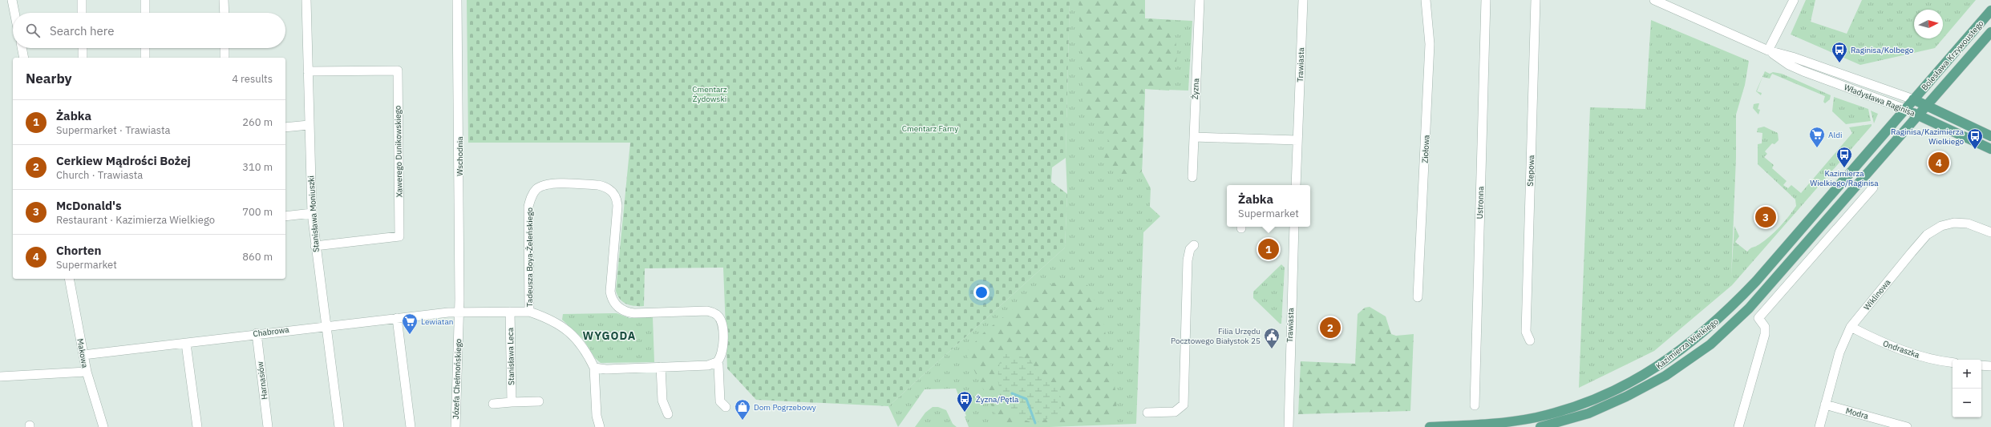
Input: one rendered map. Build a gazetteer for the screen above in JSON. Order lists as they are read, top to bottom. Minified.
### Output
{"streets":{"main road":["Bolesława Krzywoustego","Władysława Raginisa","Kazimierza Wielkiego"],"street":["Trawiasta","Żyzna","Ziołowa","Xawerego Dunikowskiego","Wschodnia","Stepowa","Ustronna","Stanisława Moniuszki","Tadeusza Boya-Żeleńskiego","Wiklinowa","Chabrowa","Ondraszka","Makowa","Stanisława Leca","Józefa Chełmońskiego","Harnasiów","Modra"]},"crossings":[["Bolesława Krzywoustego","Władysława Raginisa"],["Bolesława Krzywoustego","Kazimierza Wielkiego"],["Władysława Raginisa","Kazimierza Wielkiego"],["Xawerego Dunikowskiego","Stanisława Moniuszki"],["Wschodnia","Tadeusza Boya-Żeleńskiego"],["Wschodnia","Chabrowa"],["Wschodnia","Józefa Chełmońskiego"],["Stanisława Moniuszki","Chabrowa"],["Tadeusza Boya-Żeleńskiego","Chabrowa"],["Tadeusza Boya-Żeleńskiego","Stanisława Leca"],["Tadeusza Boya-Żeleńskiego","Józefa Chełmońskiego"],["Wiklinowa","Ondraszka"],["Wiklinowa","Modra"],["Chabrowa","Makowa"],["Chabrowa","Józefa Chełmońskiego"],["Chabrowa","Harnasiów"]],"districts":["WYGODA"],"parks":["Cmentarz Żydowski","Cmentarz Farny"],"places":{"bus stop":["Raginisa/Kolbego","Raginisa/Kazimierza Wielkiego","Kazimierza Wielkiego/Raginisa","Żyzna/Pętla"],"supermarket":["Aldi","Lewiatan"],"public building":["Filia Urzędu Pocztowego Białystok 25"],"shop":["Dom Pogrzebowy"]},"north":"right","page":{"search":"Search here","heading":["Nearby","4 results"],"list":[{"mark":"1","name":"Żabka","note":"Supermarket · Trawiasta","value":"260 m"},{"mark":"2","name":"Cerkiew Mądrości Bożej","note":"Church · Trawiasta","value":"310 m"},{"mark":"3","name":"McDonald's","note":"Restaurant · Kazimierza Wielkiego","value":"700 m"},{"mark":"4","name":"Chorten","note":"Supermarket","value":"860 m"}],"pins":["4","3","1","2"],"popup":["Żabka","Supermarket"],"map_buttons":["+","−"]}}
